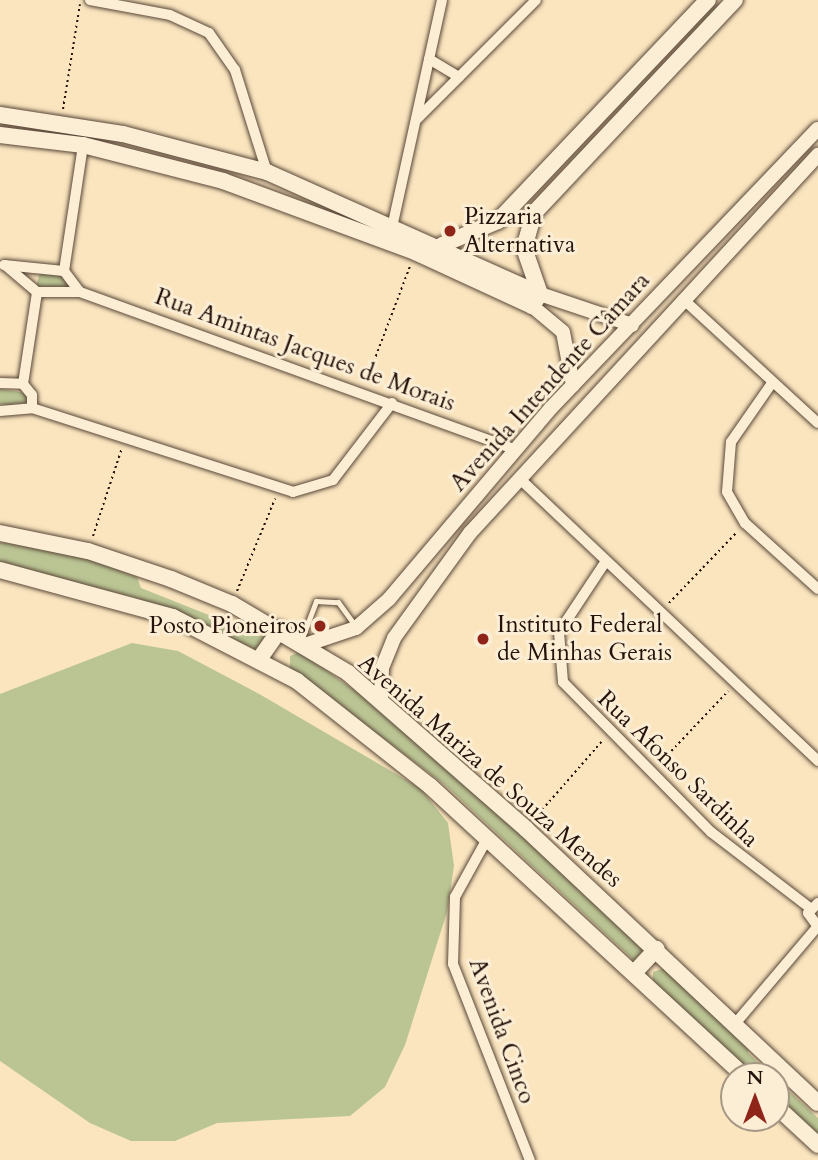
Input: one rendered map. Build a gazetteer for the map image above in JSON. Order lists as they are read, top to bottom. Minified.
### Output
{"streets":{"main road":["Avenida Mariza de Souza Mendes"],"street":["Rua Amintas Jacques de Morais","Avenida Intendente Câmara","Rua Afonso Sardinha","Avenida Cinco"]},"crossings":[["Rua Amintas Jacques de Morais","Avenida Intendente Câmara"],["Avenida Intendente Câmara","Avenida Mariza de Souza Mendes"],["Avenida Mariza de Souza Mendes","Avenida Cinco"]],"places":["Pizzaria Alternativa","Posto Pioneiros","Instituto Federal de Minhas Gerais"],"north":"top"}
